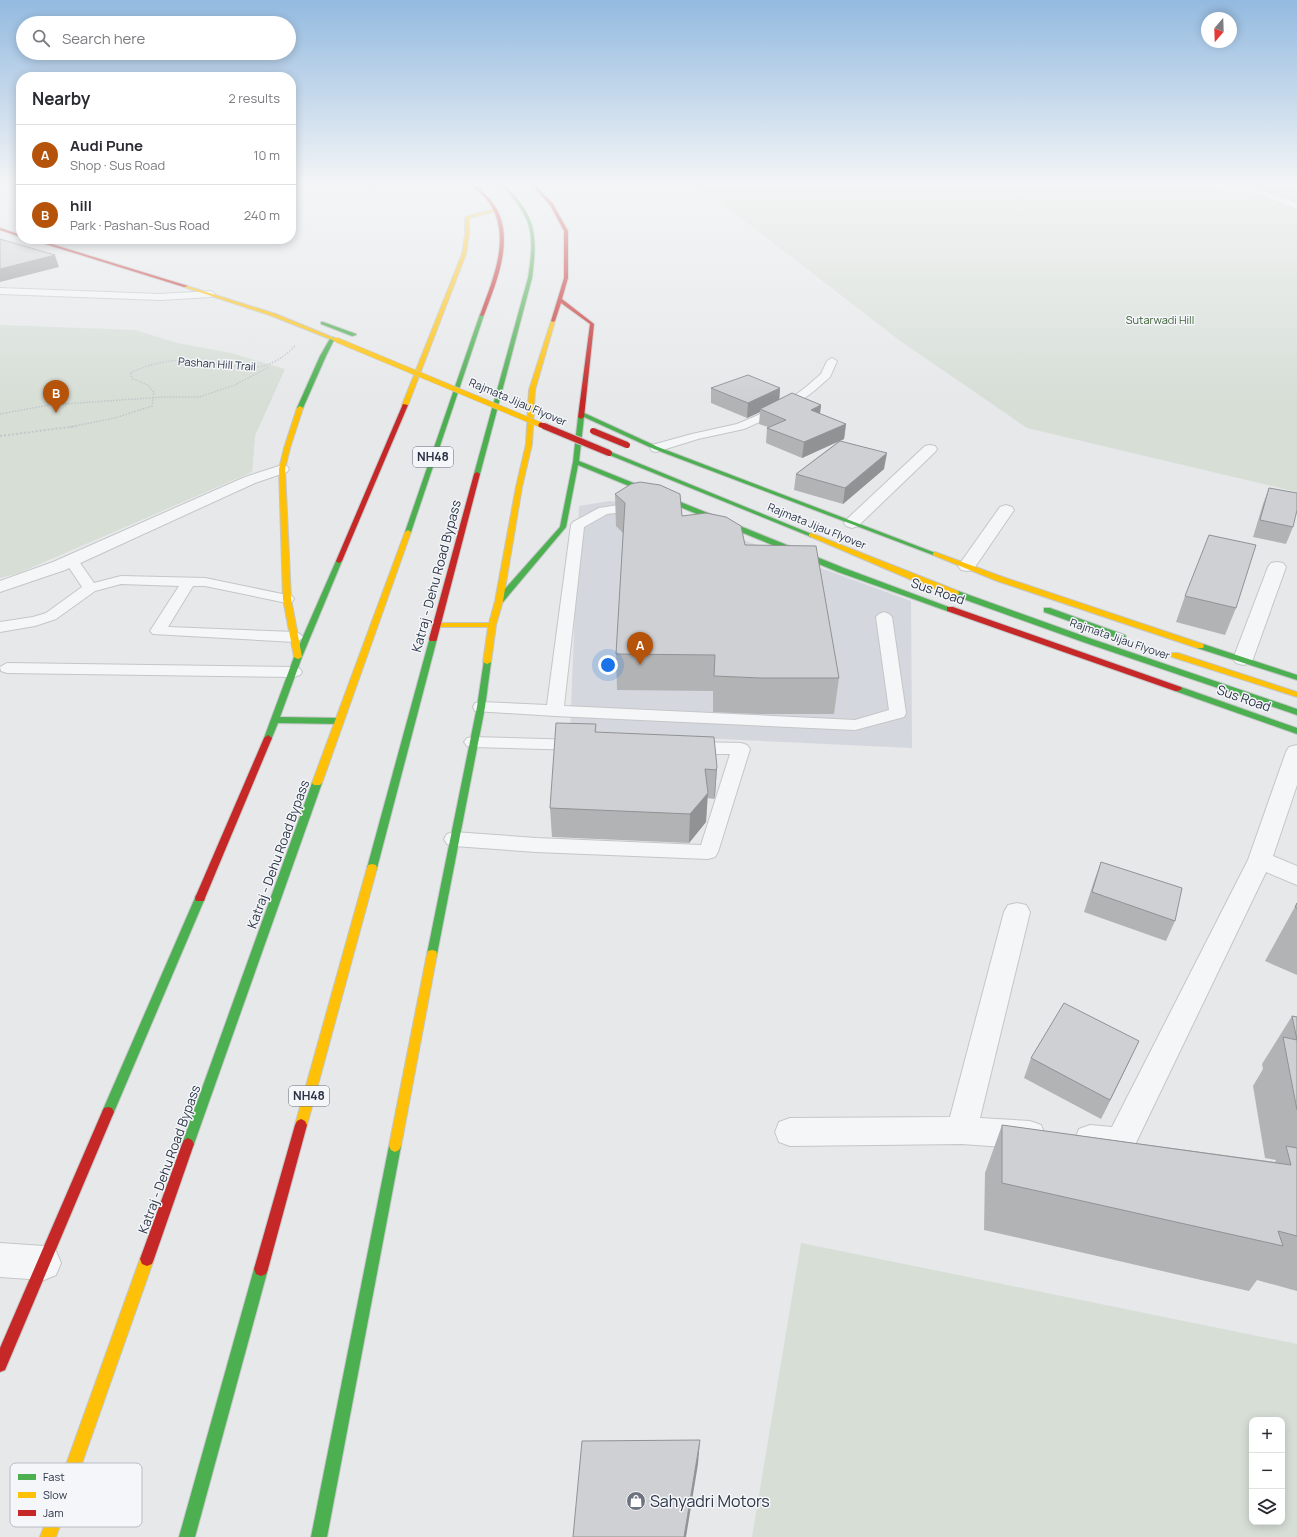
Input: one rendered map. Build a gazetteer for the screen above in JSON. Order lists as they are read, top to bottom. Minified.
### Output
{"streets":{"main road":["Rajmata Jijau Flyover","NH48","Katraj - Dehu Road Bypass","Sus Road"],"path":["Pashan Hill Trail"]},"parks":["Sutarwadi Hill"],"places":{"shop":["Sahyadri Motors"]},"legend":["Fast","Slow","Jam"],"north":"bottom","page":{"search":"Search here","heading":["Nearby","2 results"],"list":[{"mark":"A","name":"Audi Pune","note":"Shop · Sus Road","value":"10 m"},{"mark":"B","name":"hill","note":"Park · Pashan-Sus Road","value":"240 m"}],"pins":["B","A"],"map_buttons":["+","−"]}}
